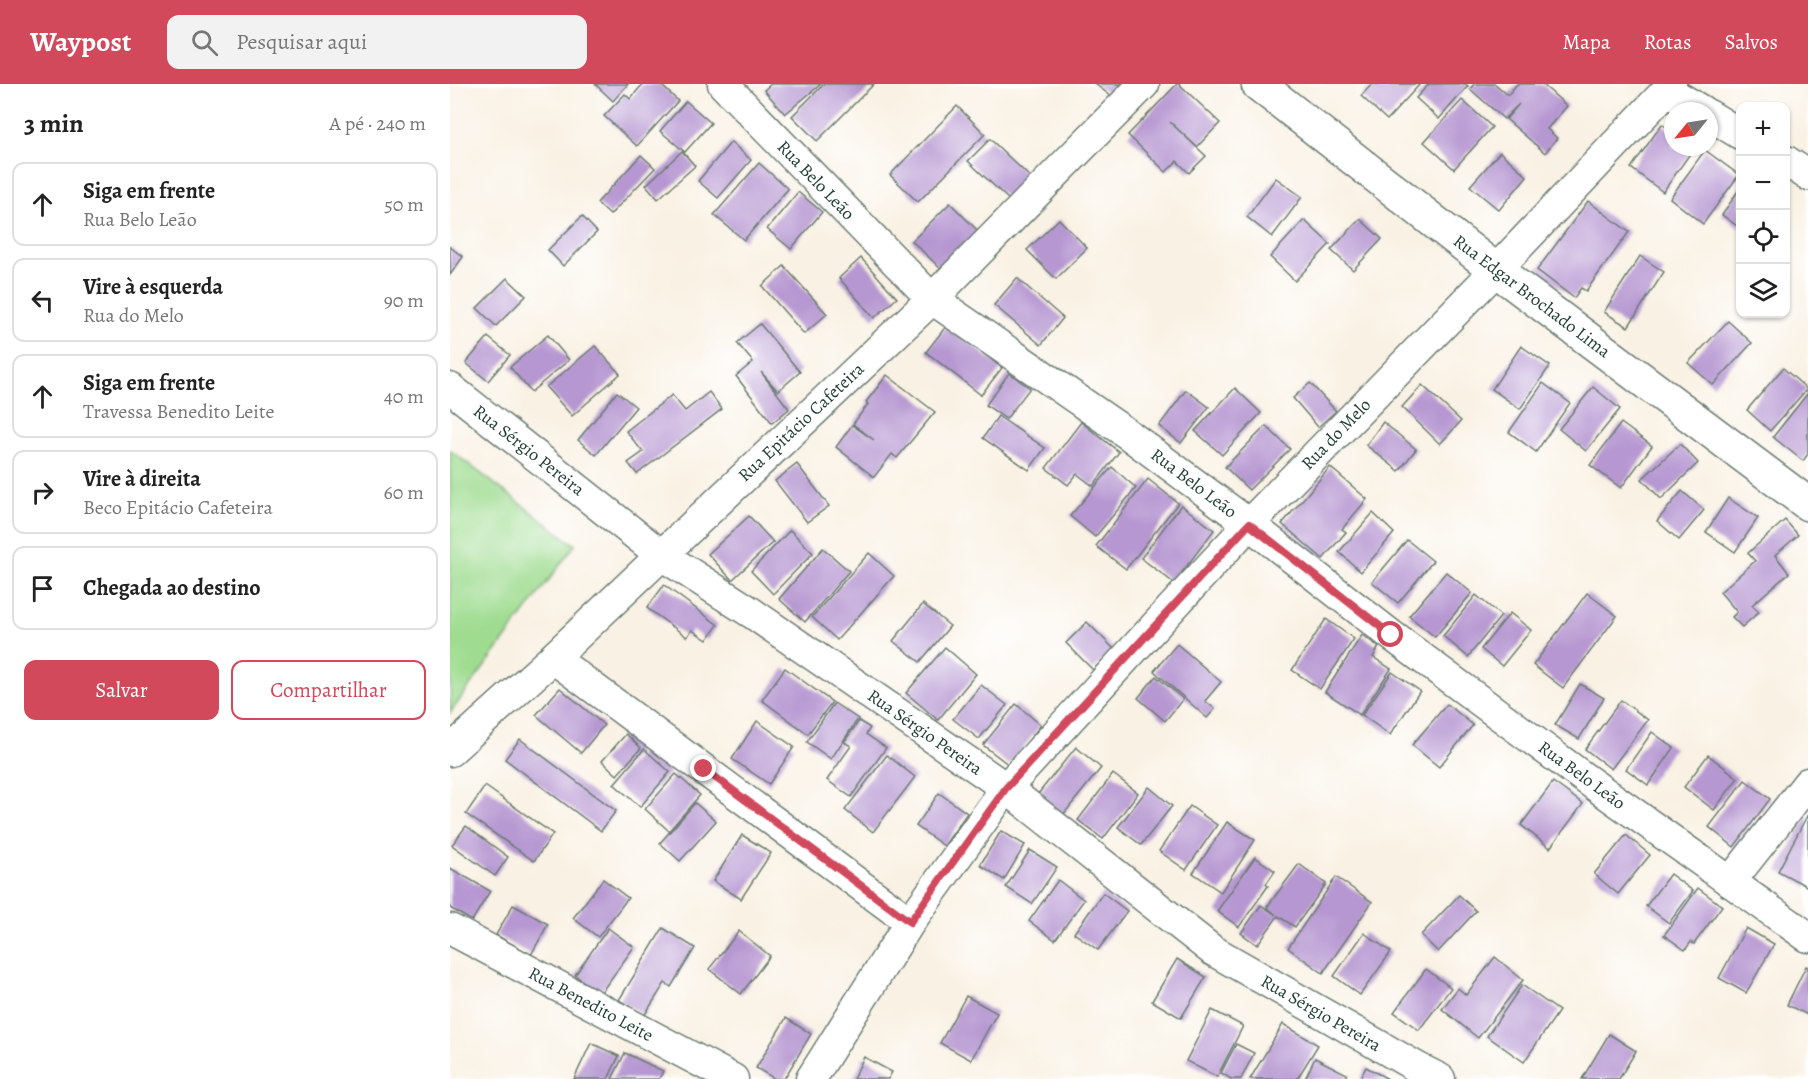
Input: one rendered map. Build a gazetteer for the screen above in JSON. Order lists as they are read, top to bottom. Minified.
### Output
{"streets":{"main road":["Rua Edgar Brochado Lima"],"street":["Rua Belo Leão","Rua Epitácio Cafeteira","Rua do Melo","Rua Sérgio Pereira","Rua Benedito Leite"]},"crossings":[["Rua Belo Leão","Rua Epitácio Cafeteira"],["Rua Belo Leão","Rua do Melo"],["Rua Edgar Brochado Lima","Rua do Melo"],["Rua Epitácio Cafeteira","Rua Sérgio Pereira"],["Rua do Melo","Rua Sérgio Pereira"]],"north":"bottom left","page":{"header":"Waypost","search":"Pesquisar aqui","nav":["Mapa","Rotas","Salvos"],"heading":["3 min","A pé · 240 m"],"map_buttons":["+","−"],"list":[["Siga em frente","Rua Belo Leão","50 m"],["Vire à esquerda","Rua do Melo","90 m"],["Siga em frente","Travessa Benedito Leite","40 m"],["Vire à direita","Beco Epitácio Cafeteira","60 m"],"Chegada ao destino"],"buttons":["Salvar","Compartilhar"]}}
